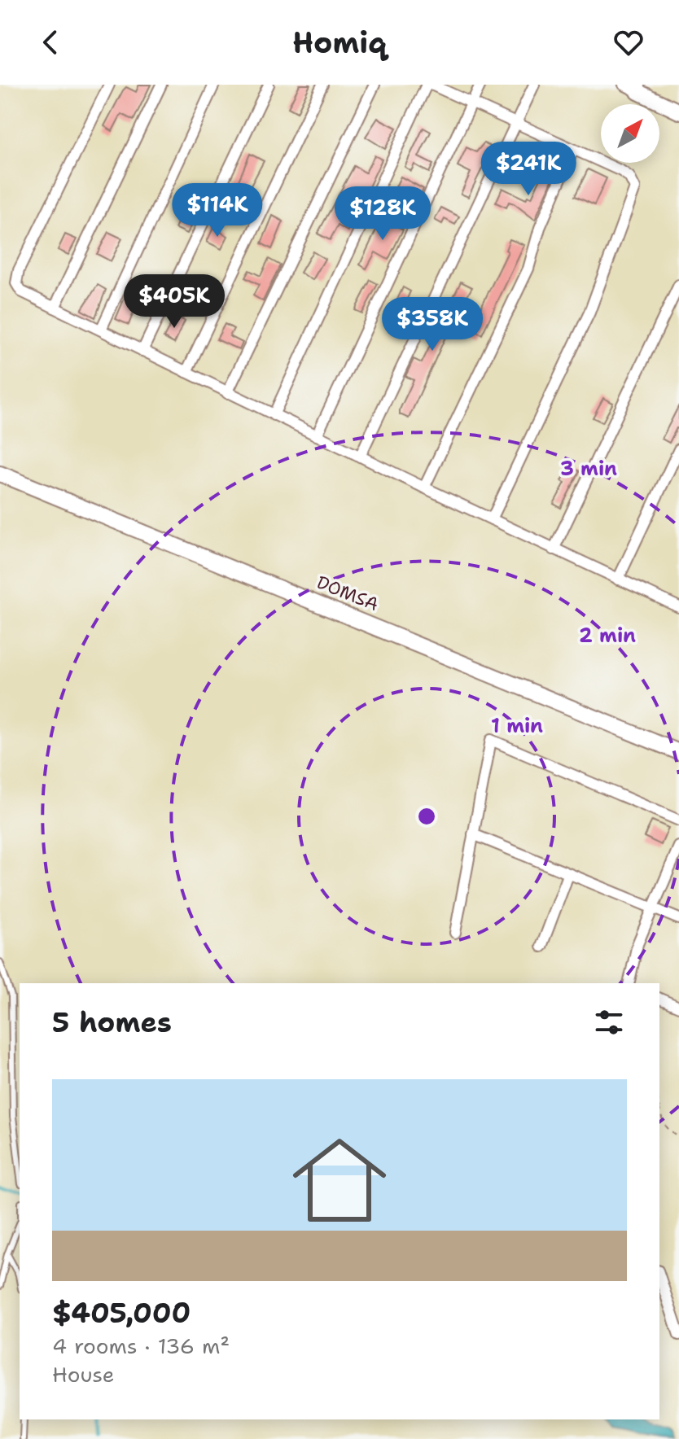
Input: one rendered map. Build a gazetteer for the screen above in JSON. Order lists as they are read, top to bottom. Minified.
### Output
{"streets":{"main road":["DOMSA"]},"north":"top right","page":{"header":"Homiq","price":["$241K","$114K","$128K","$405K","$358K"],"heading":"5 homes","list":[{"name":"$405,000","note":"4 rooms · 136 m² · House"}]},"rings":["3 min","2 min","1 min"]}
